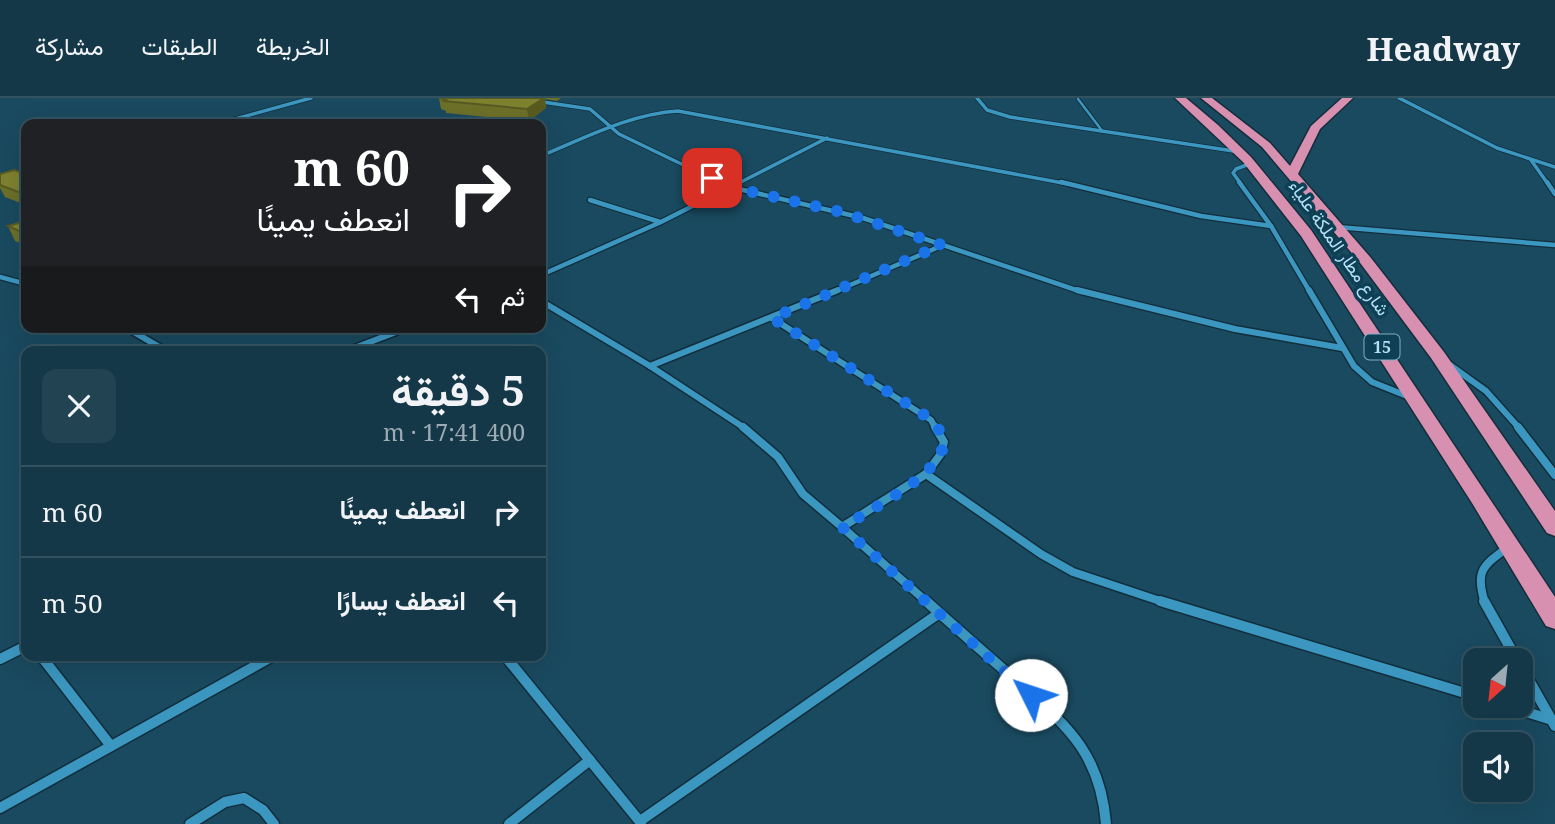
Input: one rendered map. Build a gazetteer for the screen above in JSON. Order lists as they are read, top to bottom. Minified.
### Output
{"streets":{"highway":["شارع مطار الملكة علياء","15"]},"north":"bottom left","page":{"header":"Headway","nav":["الخريطة","الطبقات","مشاركة"],"turn":["60 m","انعطف يمينًا"],"then":"ثم","heading":["5 دقيقة","400 m · 17:41"],"list":[{"name":"انعطف يمينًا","value":"60 m"},{"name":"انعطف يسارًا","value":"50 m"}]}}
